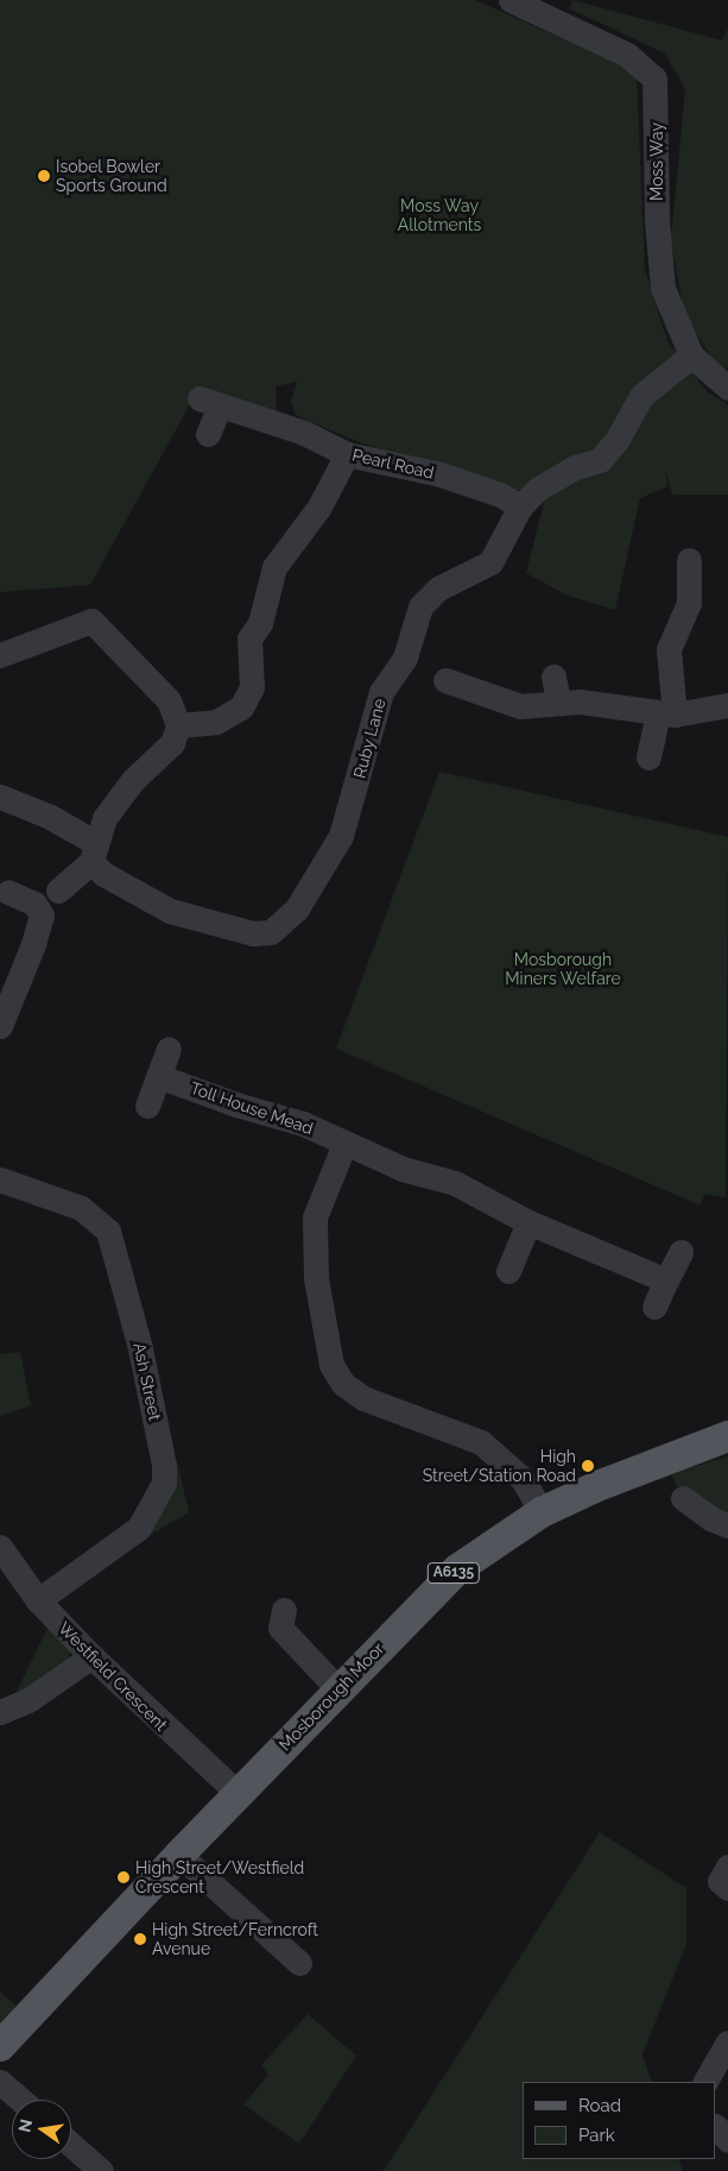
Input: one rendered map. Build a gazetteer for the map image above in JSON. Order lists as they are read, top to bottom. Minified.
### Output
{"streets":{"main road":["A6135","Mosborough Moor"],"street":["Moss Way","Pearl Road","Ruby Lane","Toll House Mead","Ash Street","Westfield Crescent"]},"crossings":[["Moss Way","Ruby Lane"],["Pearl Road","Ruby Lane"],["Ash Street","Westfield Crescent"],["Westfield Crescent","Mosborough Moor"]],"parks":["Moss Way Allotments","Mosborough Miners Welfare"],"places":["Isobel Bowler Sports Ground","High Street/Station Road","High Street/Westfield Crescent","High Street/Ferncroft Avenue"],"legend":["Road","Park"],"north":"left"}
